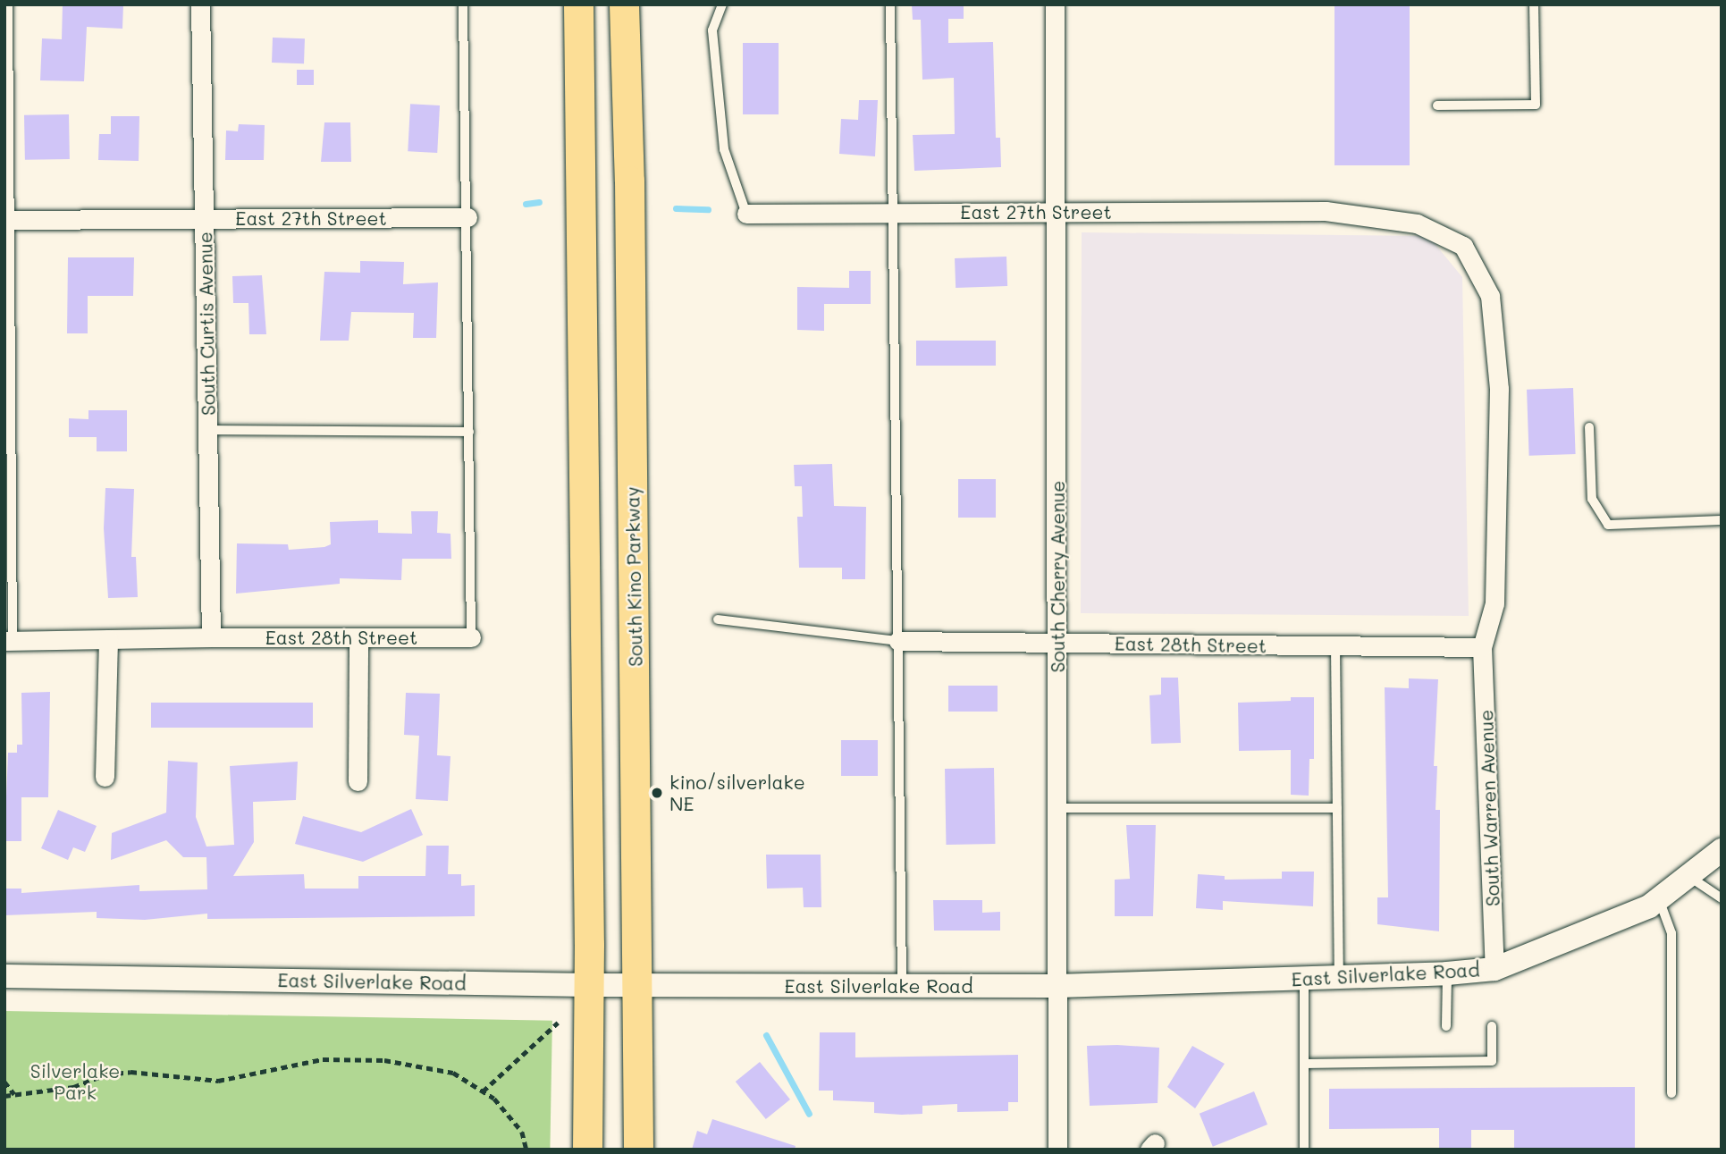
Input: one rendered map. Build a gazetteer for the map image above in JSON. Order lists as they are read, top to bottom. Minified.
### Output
{"streets":{"main road":["South Kino Parkway"],"street":["East 27th Street","South Curtis Avenue","South Cherry Avenue","East 28th Street","South Warren Avenue","East Silverlake Road"]},"crossings":[["East 27th Street","South Curtis Avenue"],["East 27th Street","South Cherry Avenue"],["East 27th Street","East 28th Street"],["East 27th Street","South Warren Avenue"],["South Curtis Avenue","East 28th Street"],["South Kino Parkway","East Silverlake Road"],["South Cherry Avenue","East 28th Street"],["South Cherry Avenue","East Silverlake Road"],["East 28th Street","South Warren Avenue"],["South Warren Avenue","East Silverlake Road"]],"parks":["Silverlake Park"],"places":["kino/silverlake NE"]}
